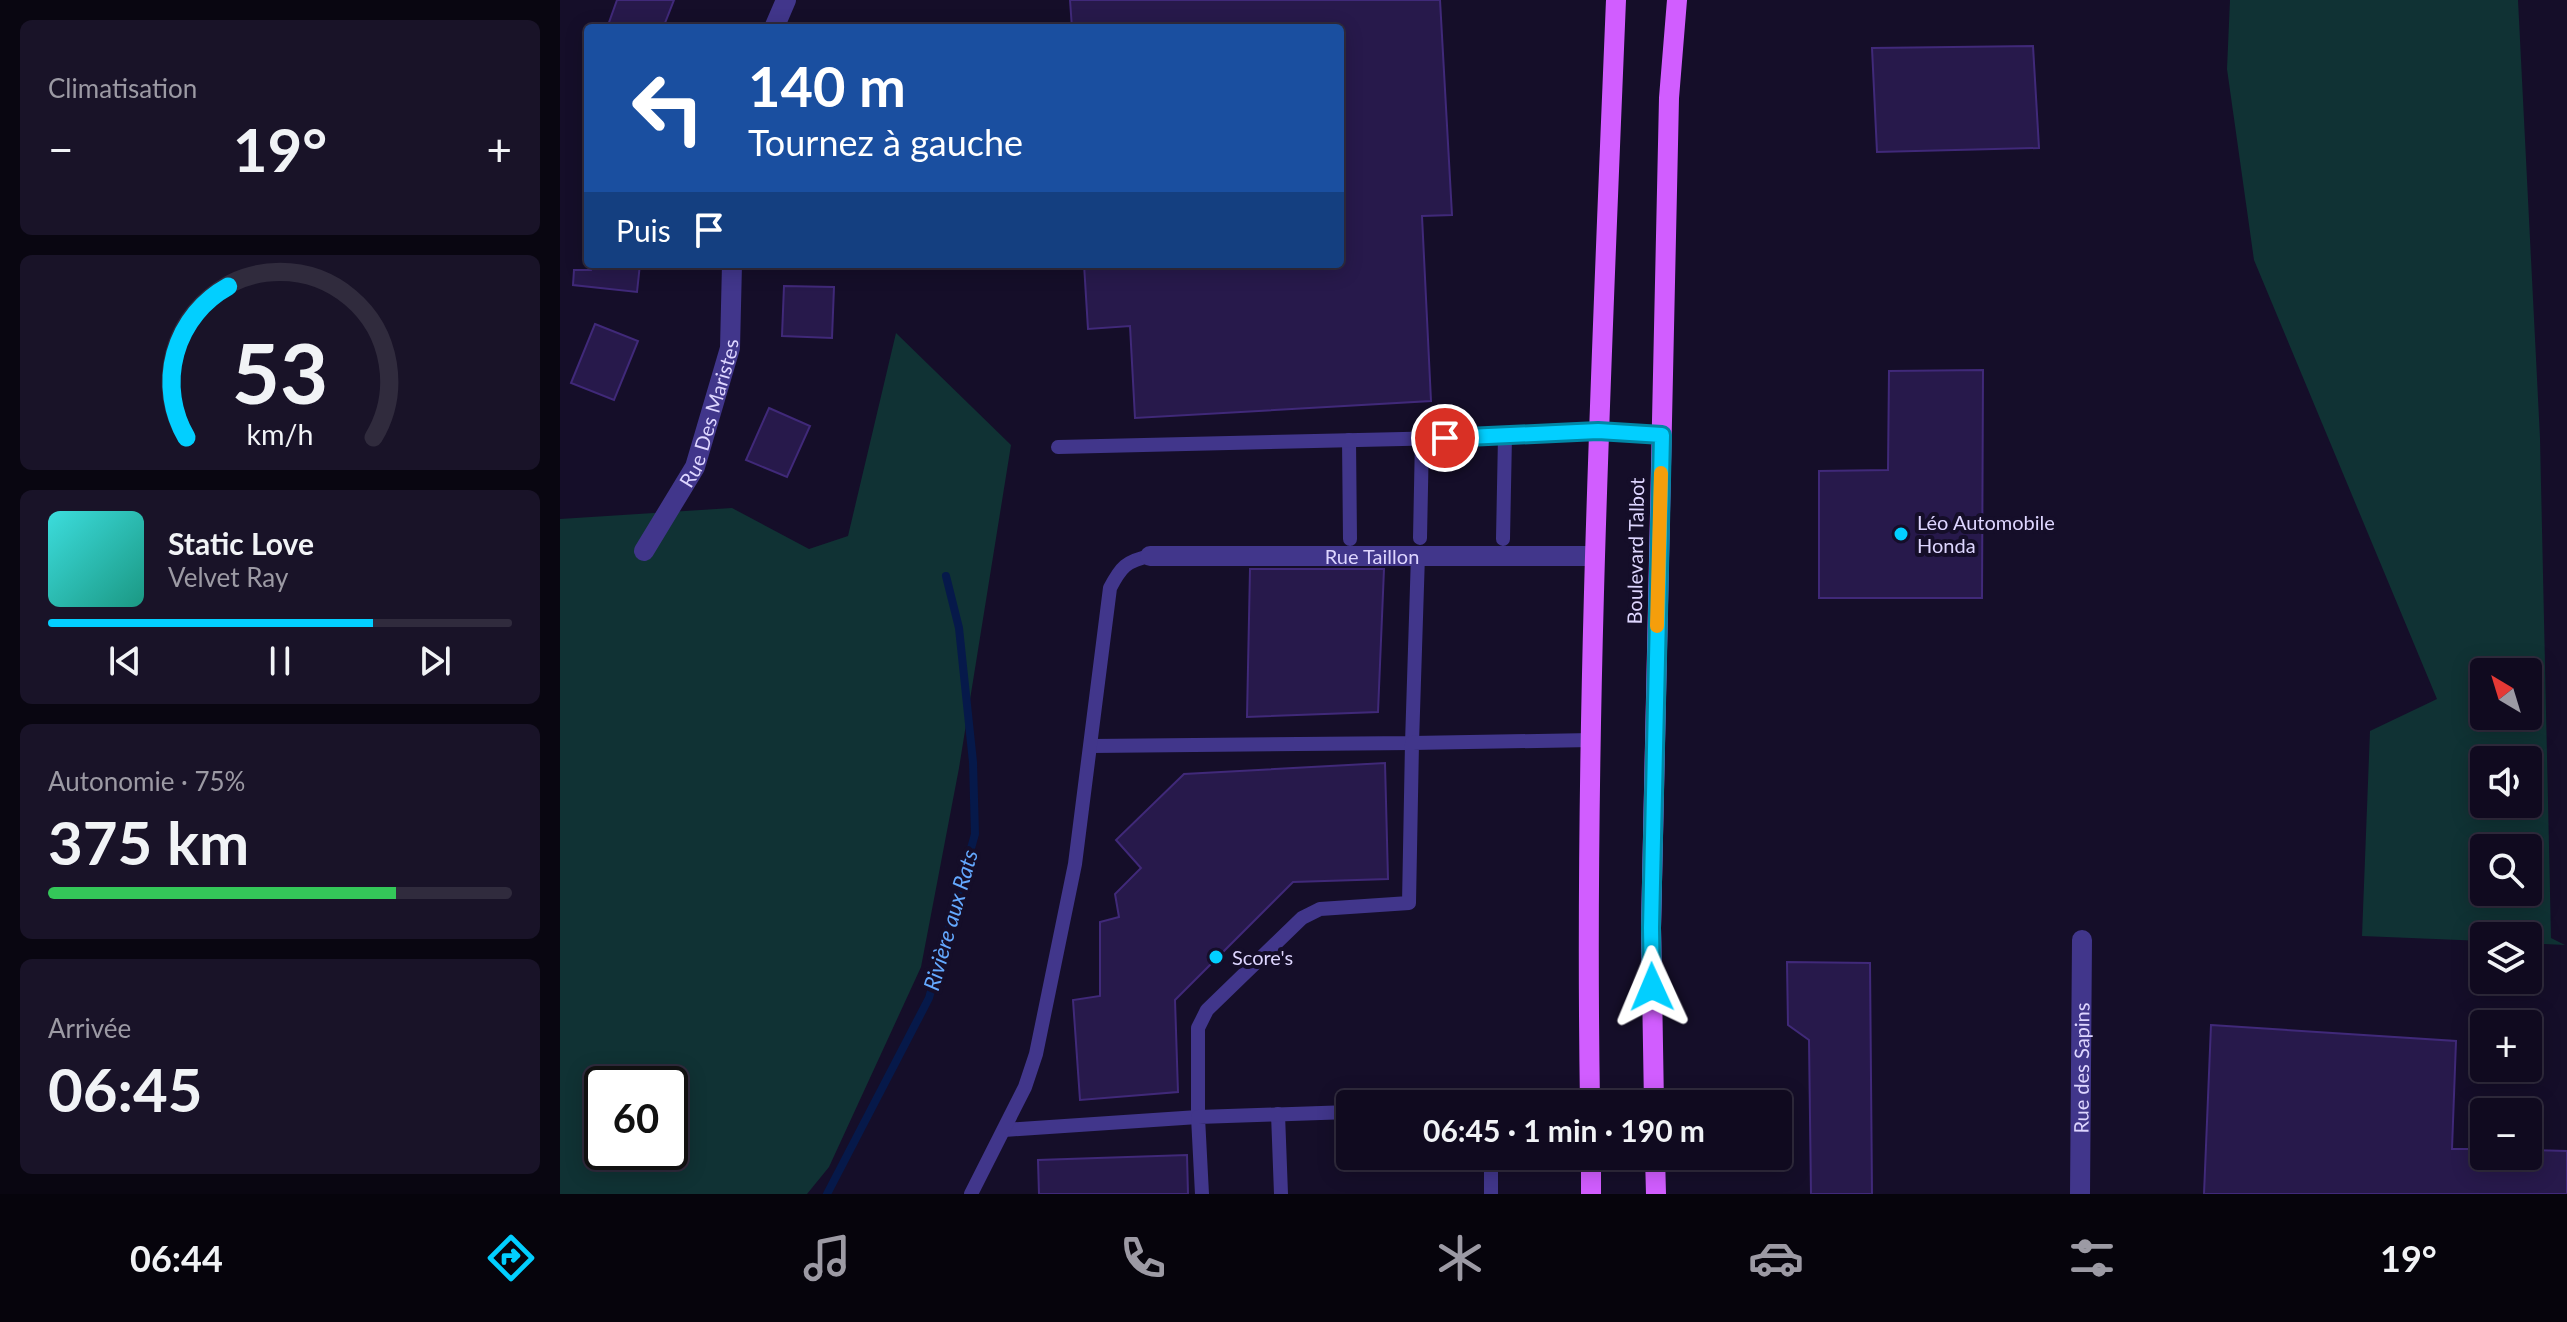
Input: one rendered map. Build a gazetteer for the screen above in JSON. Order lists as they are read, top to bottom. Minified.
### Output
{"streets":{"main road":["Boulevard Talbot"],"street":["Rue Des Maristes","Rue Taillon","Rue des Sapins"]},"crossings":[["Boulevard Talbot","Rue Taillon"]],"water":["Rivière aux Rats"],"places":["Léo Automobile Honda","Score's"],"north":"top left","page":{"tile":["Climatisation",["Autonomie · 75%","375 km"],["Arrivée","06:45"]],"turn":["140 m","Tournez à gauche"],"heat":["−","19°","+"],"then":"Puis","song":["Static Love","Velvet Ray"],"map_buttons":["+","−"],"limit":"60","trip":"06:45 · 1 min · 190 m","tabs":["06:44","19°"],"gauge":["53","km/h"]}}
